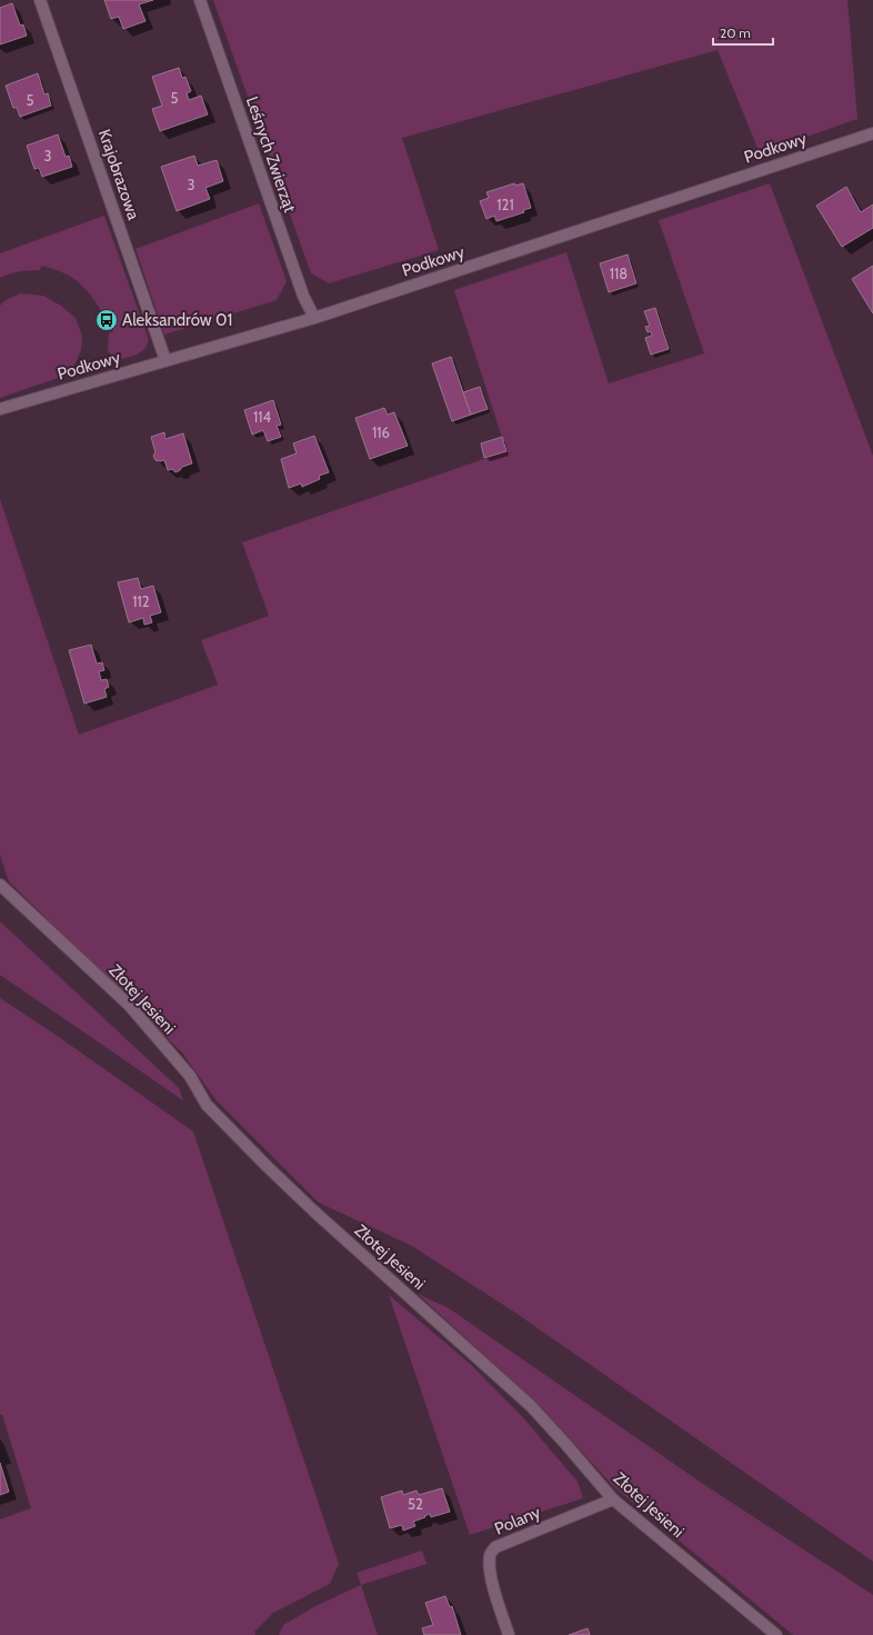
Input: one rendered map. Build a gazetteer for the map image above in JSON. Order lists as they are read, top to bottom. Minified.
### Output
{"streets":{"street":["Podkowy","Leśnych Zwierząt","Krajobrazowa","Złotej Jesieni","Polany"]},"crossings":[["Podkowy","Leśnych Zwierząt"],["Podkowy","Krajobrazowa"],["Złotej Jesieni","Polany"]],"places":{"bus stop":["Aleksandrów 01"]},"house_numbers":["5","5","3","3","121","118","114","116","112","52"],"scale_bar":"20 m"}
